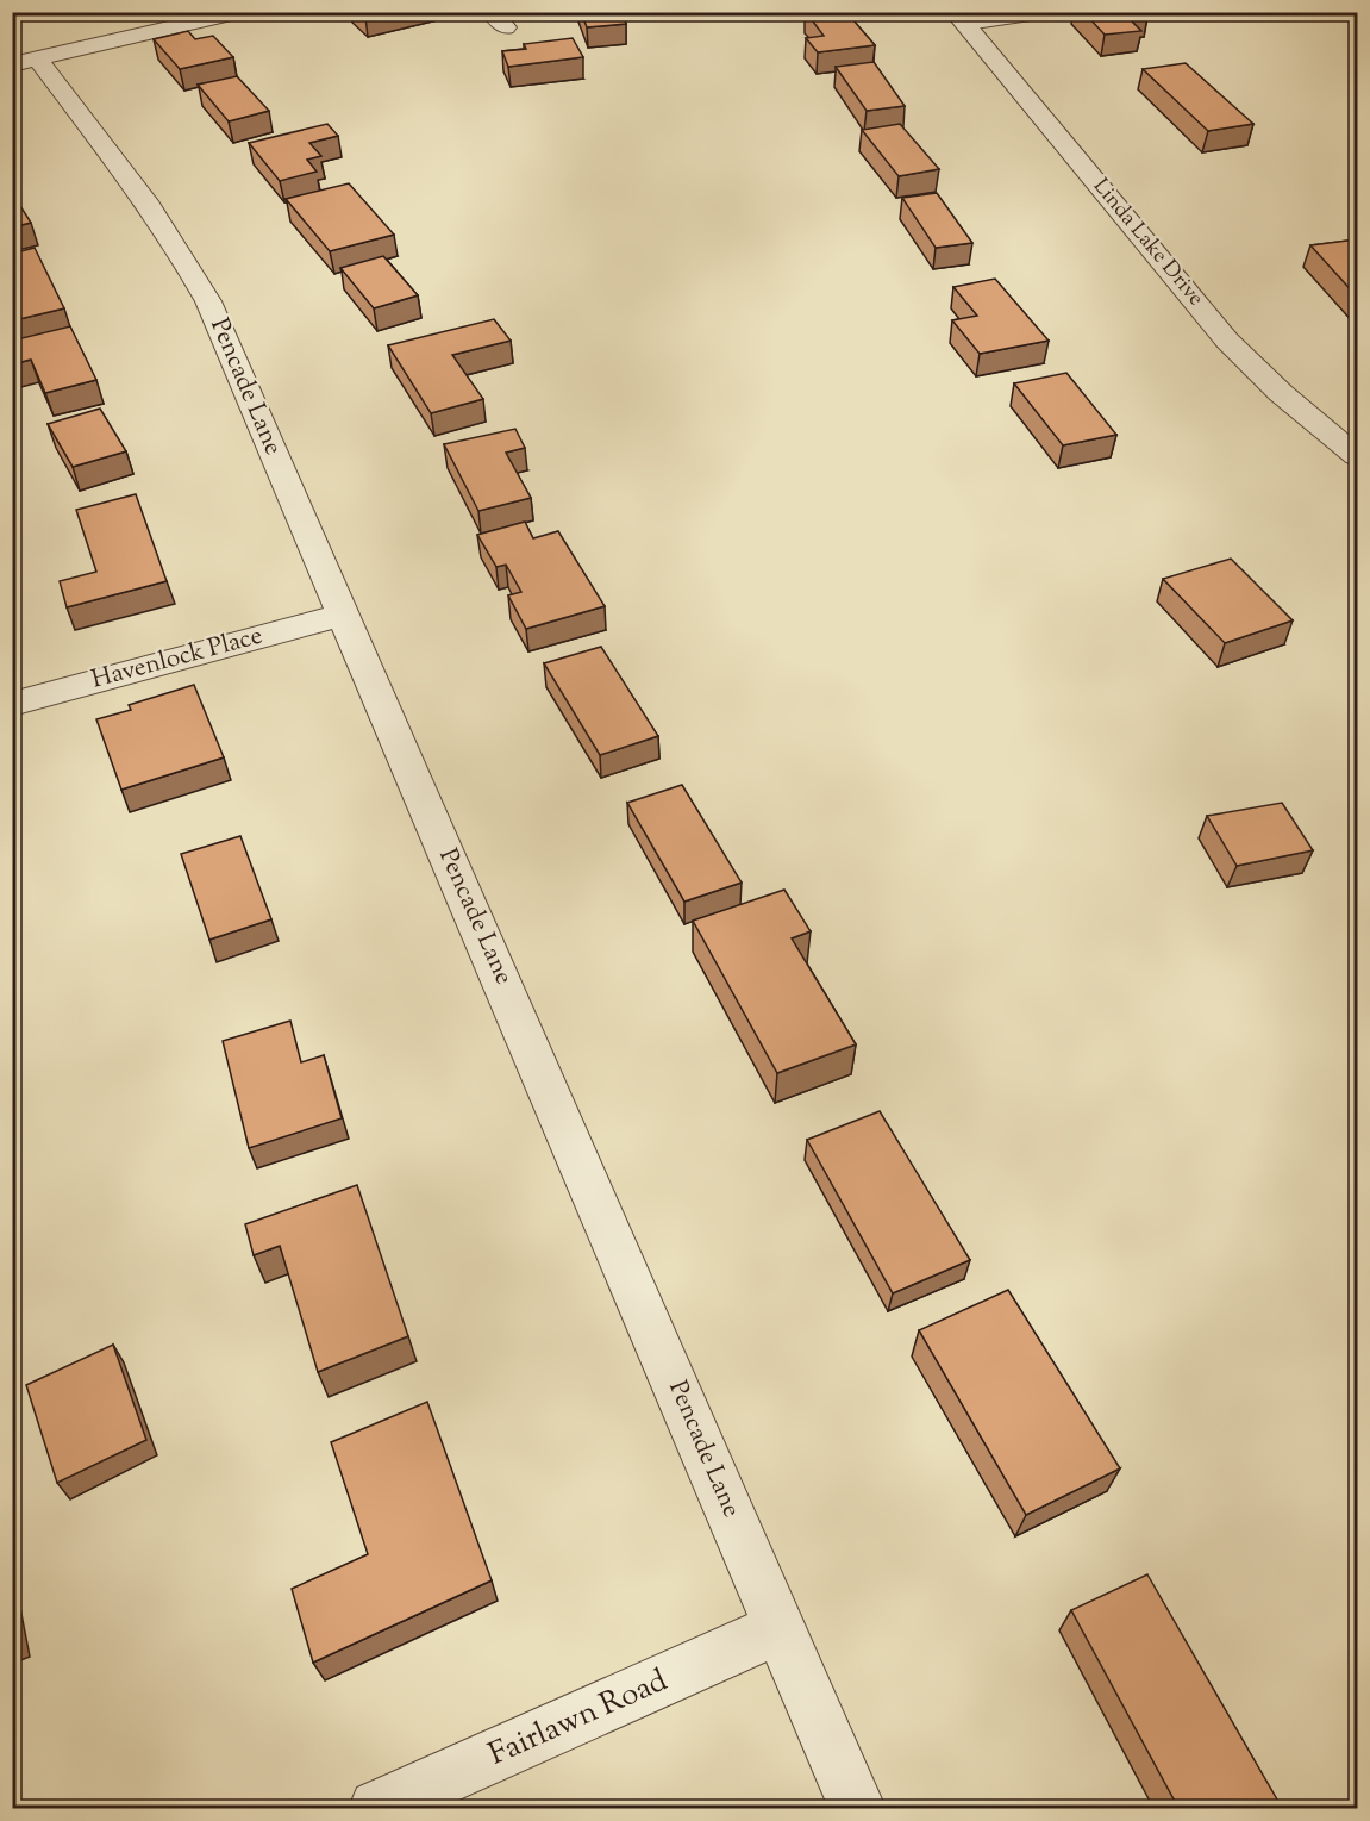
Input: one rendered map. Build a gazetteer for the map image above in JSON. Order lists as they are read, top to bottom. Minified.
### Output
{"streets":{"street":["Linda Lake Drive","Pencade Lane","Havenlock Place","Fairlawn Road"]},"crossings":[["Pencade Lane","Havenlock Place"],["Pencade Lane","Fairlawn Road"]]}
